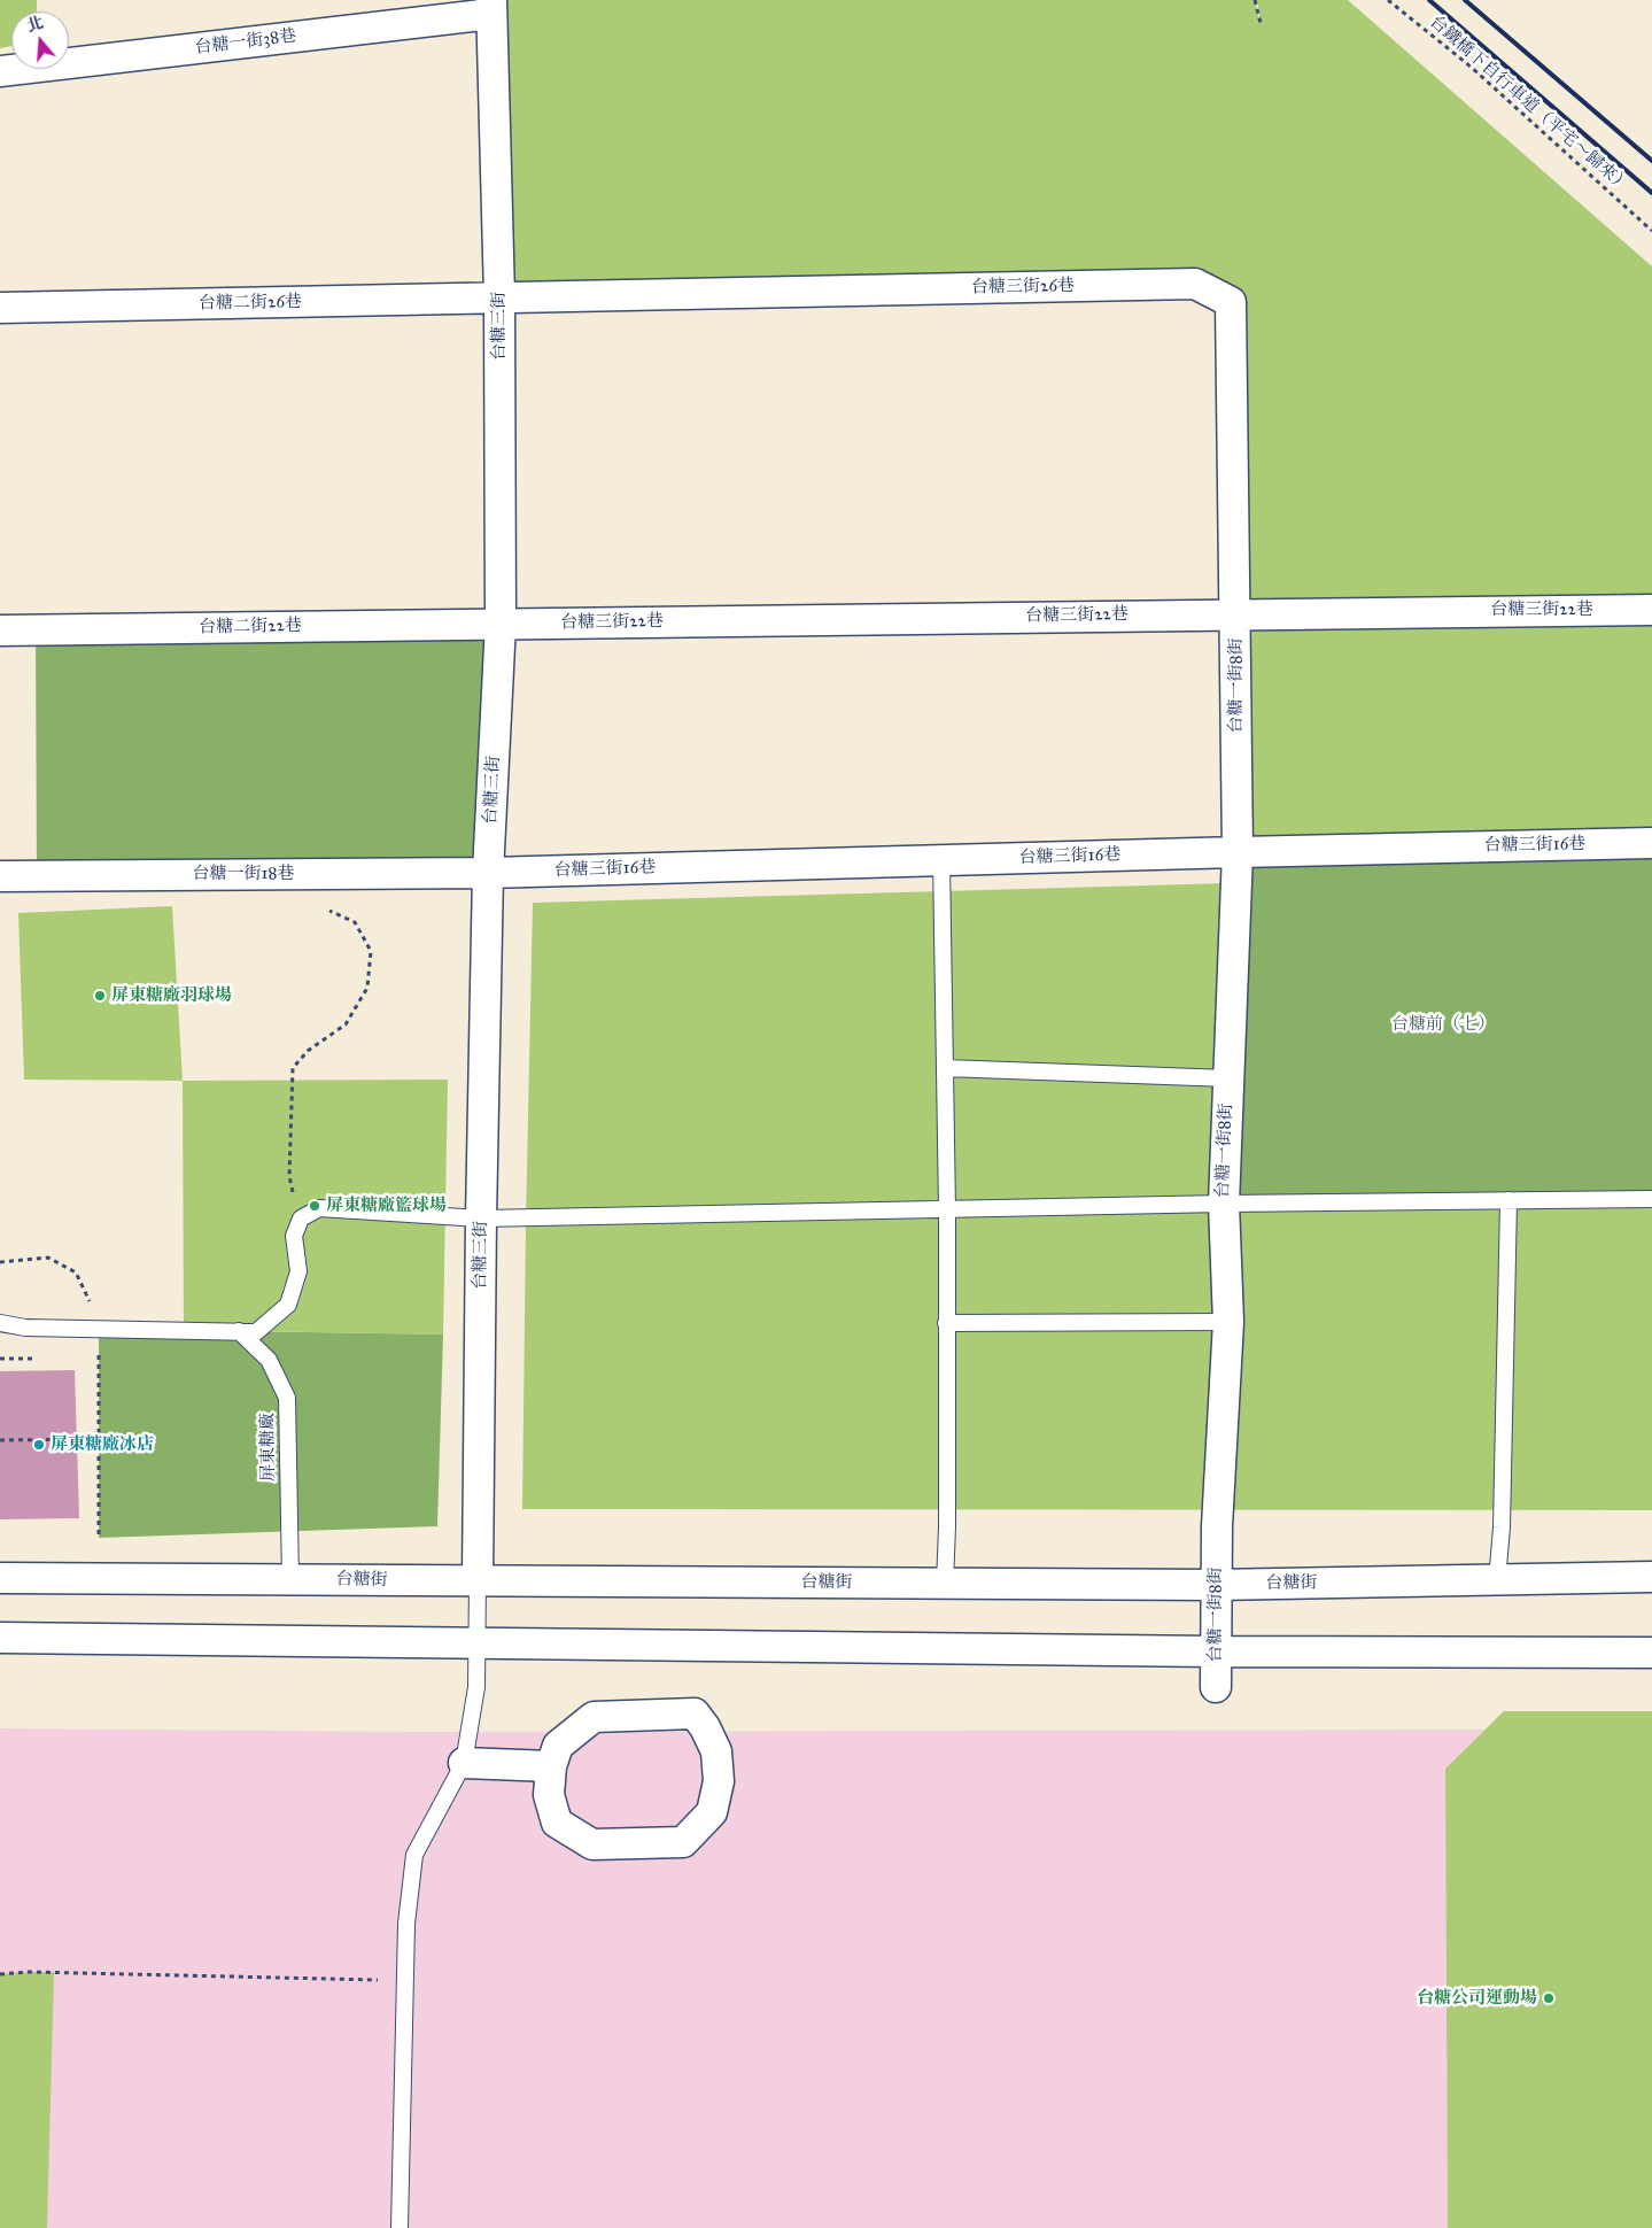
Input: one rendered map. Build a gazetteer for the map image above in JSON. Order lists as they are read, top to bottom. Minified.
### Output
{"streets":{"street":["台糖一街38巷","台糖三街26巷","台糖二街26巷","台糖三街","台糖三街22巷","台糖二街22巷","台糖一街8街","台糖三街16巷","台糖一街18巷","台糖街"],"lane":["屏東糖廠"],"path":["台鐵橋下自行車道（平宅～歸來）"]},"crossings":[["台糖一街38巷","台糖三街"],["台糖三街26巷","台糖二街26巷"],["台糖三街26巷","台糖三街"],["台糖三街26巷","台糖三街22巷"],["台糖三街26巷","台糖一街8街"],["台糖二街26巷","台糖三街"],["台糖三街","台糖三街22巷"],["台糖三街","台糖二街22巷"],["台糖三街","台糖三街16巷"],["台糖三街","台糖一街18巷"],["台糖三街","台糖街"],["台糖三街22巷","台糖二街22巷"],["台糖三街22巷","台糖一街8街"],["台糖一街8街","台糖三街16巷"],["台糖一街8街","台糖街"],["台糖三街16巷","台糖一街18巷"],["屏東糖廠","台糖街"]],"parks":["台糖前（七）"],"places":["屏東糖廠羽球場","屏東糖廠籃球場","屏東糖廠冰店","台糖公司運動場"],"north":"top"}
